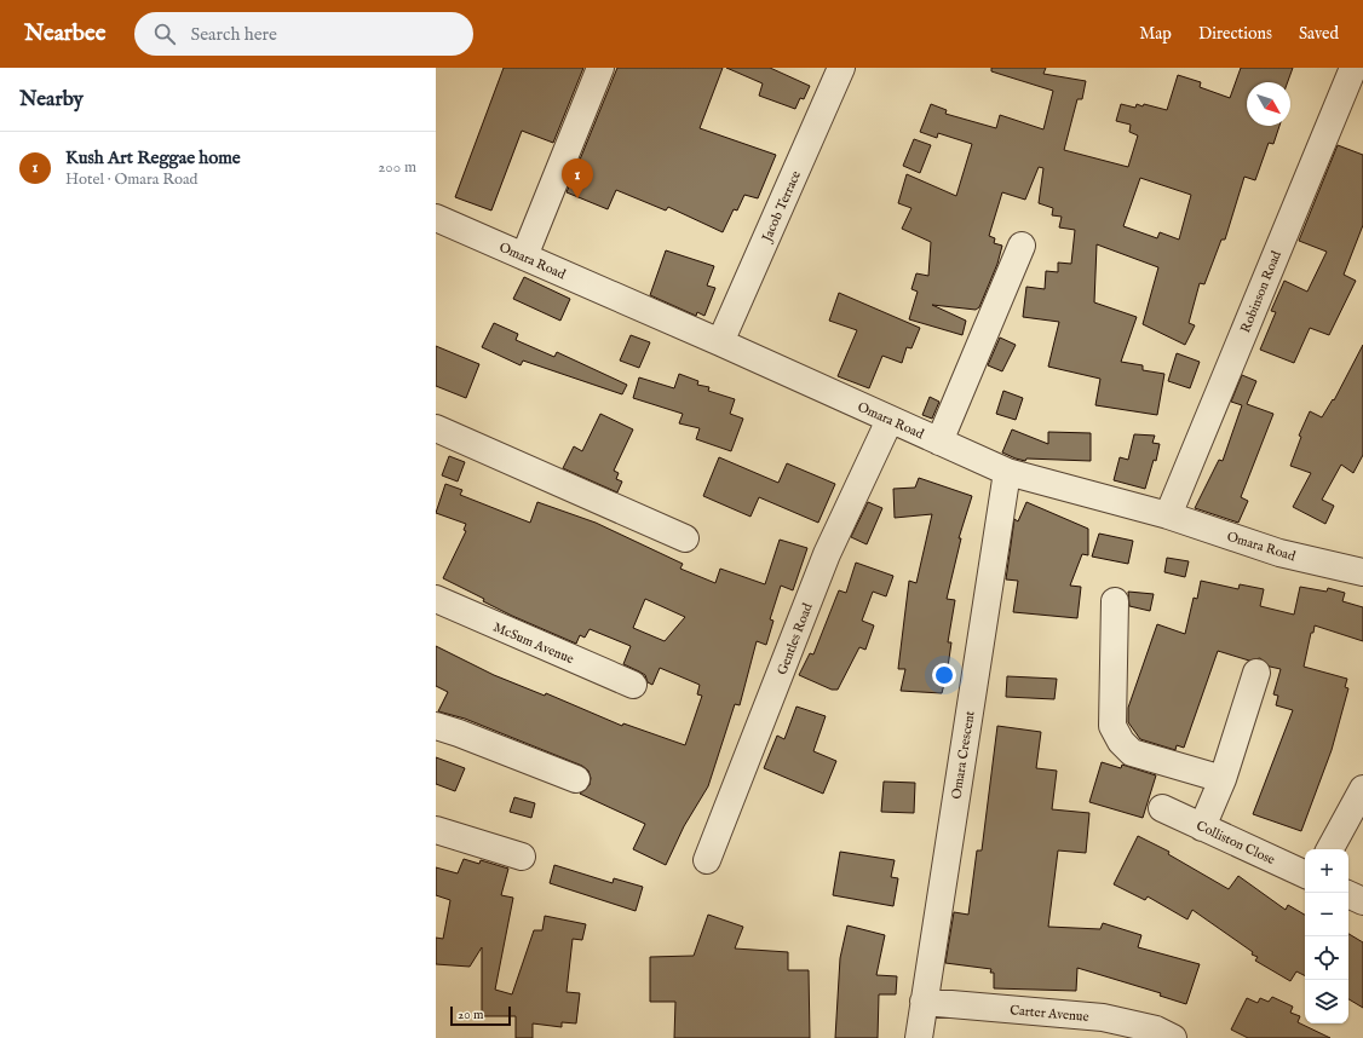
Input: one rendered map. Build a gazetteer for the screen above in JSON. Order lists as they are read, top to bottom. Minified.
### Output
{"streets":{"street":["Jacob Terrace","Omara Road","Robinson Road","Gentles Road","McSum Avenue","Omara Crescent","Colliston Close","Carter Avenue"]},"crossings":[["Jacob Terrace","Omara Road"],["Omara Road","Robinson Road"],["Omara Road","Gentles Road"],["Omara Road","Omara Crescent"],["Omara Crescent","Carter Avenue"]],"scale_bar":"20 m","north":"bottom right","page":{"header":"Nearbee","search":"Search here","nav":["Map","Directions","Saved"],"heading":"Nearby","list":[{"mark":"1","name":"Kush Art Reggae home","note":"Hotel · Omara Road","value":"200 m"}],"pins":"1","map_buttons":["+","−"],"scale":"20 m"}}
